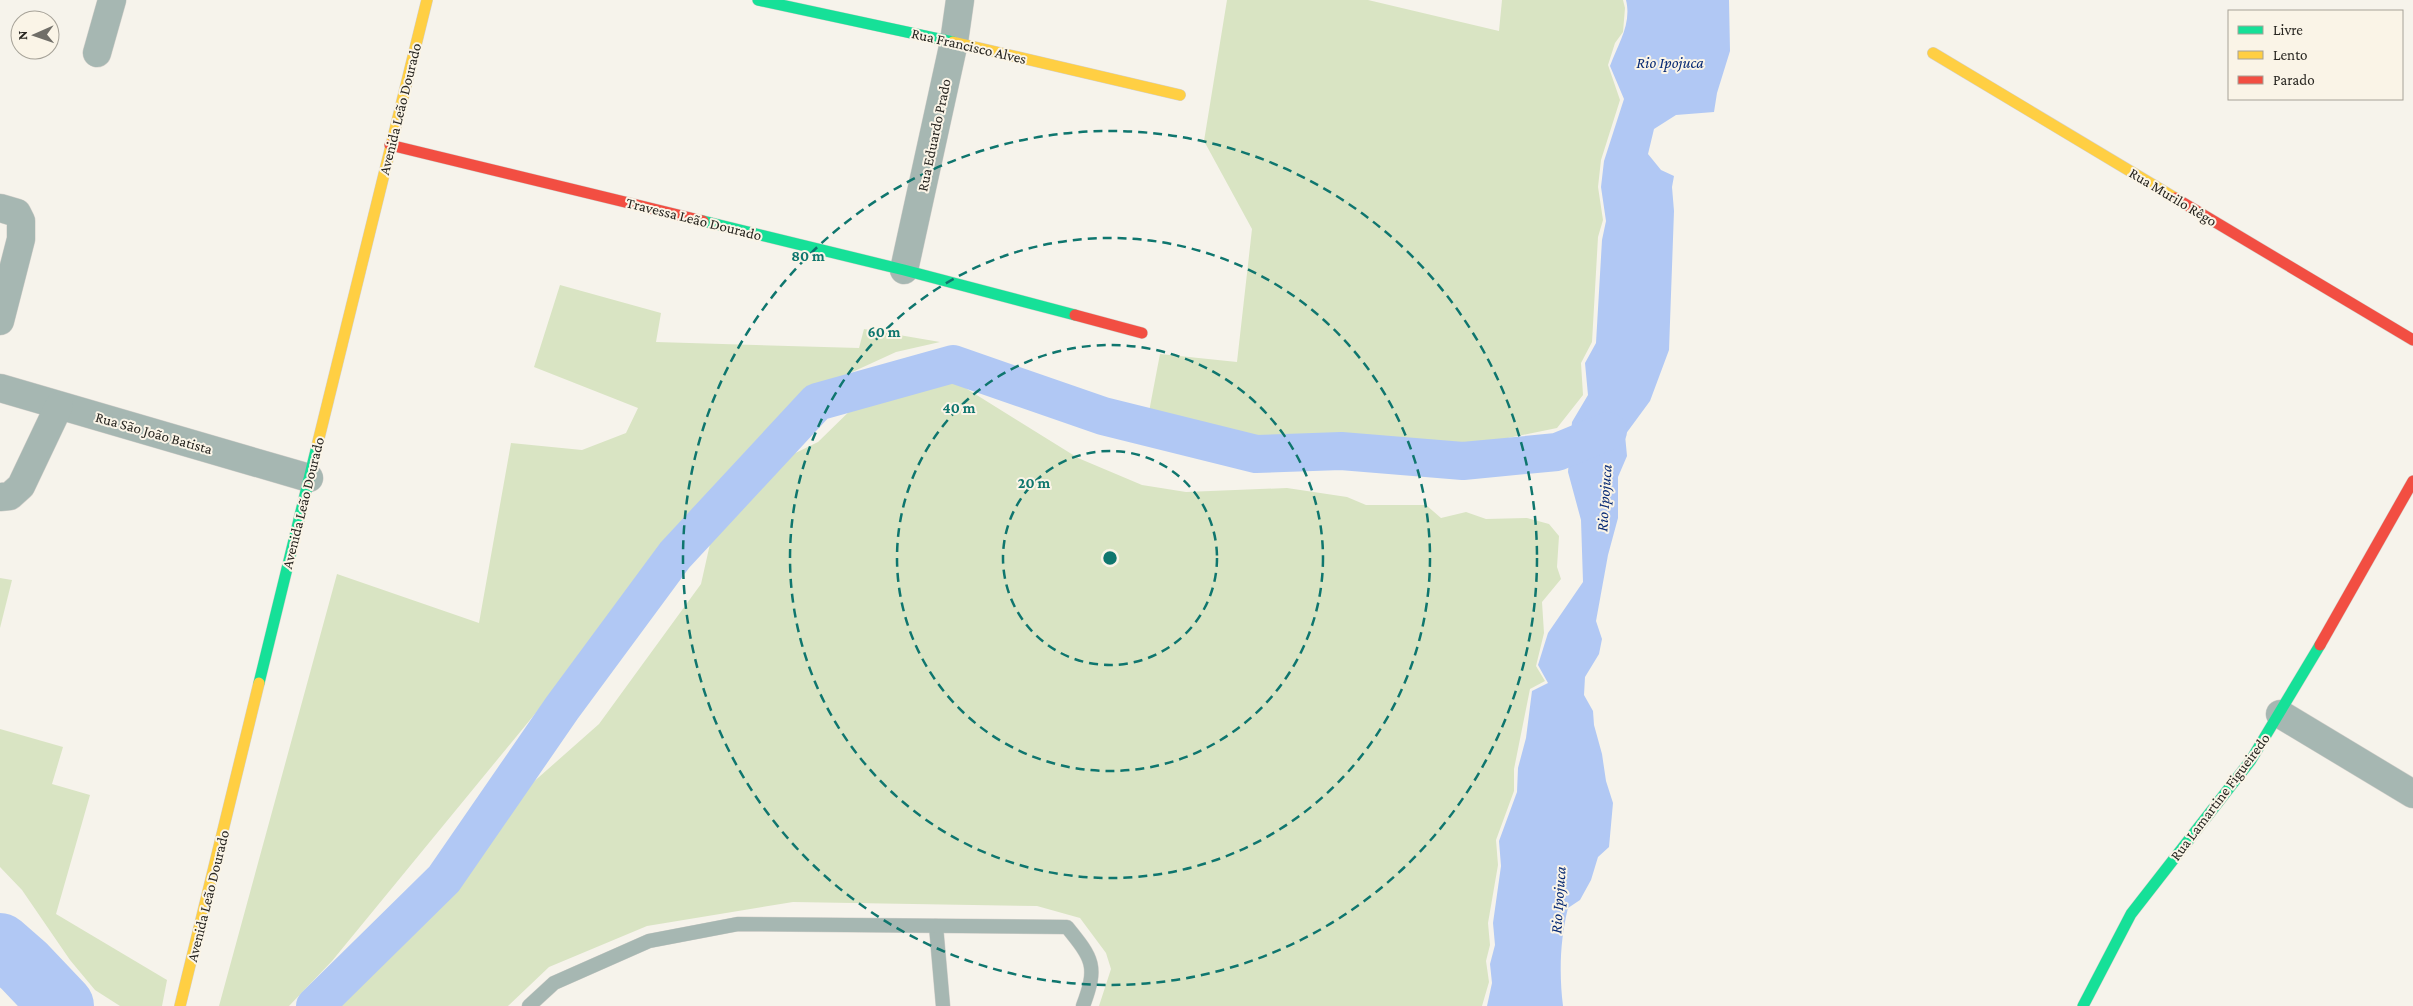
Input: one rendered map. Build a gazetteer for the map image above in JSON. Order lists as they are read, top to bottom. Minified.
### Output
{"streets":{"street":["Rua Francisco Alves","Avenida Leão Dourado","Rua Eduardo Prado","Rua Murilo Rêgo","Travessa Leão Dourado","Rua São João Batista","Rua Lamartine Figueiredo"]},"crossings":[["Rua Francisco Alves","Rua Eduardo Prado"],["Avenida Leão Dourado","Travessa Leão Dourado"],["Avenida Leão Dourado","Rua São João Batista"],["Rua Eduardo Prado","Travessa Leão Dourado"]],"water":["Rio Ipojuca"],"legend":["Livre","Lento","Parado"],"north":"left","rings":["80 m","60 m","40 m","20 m"]}
